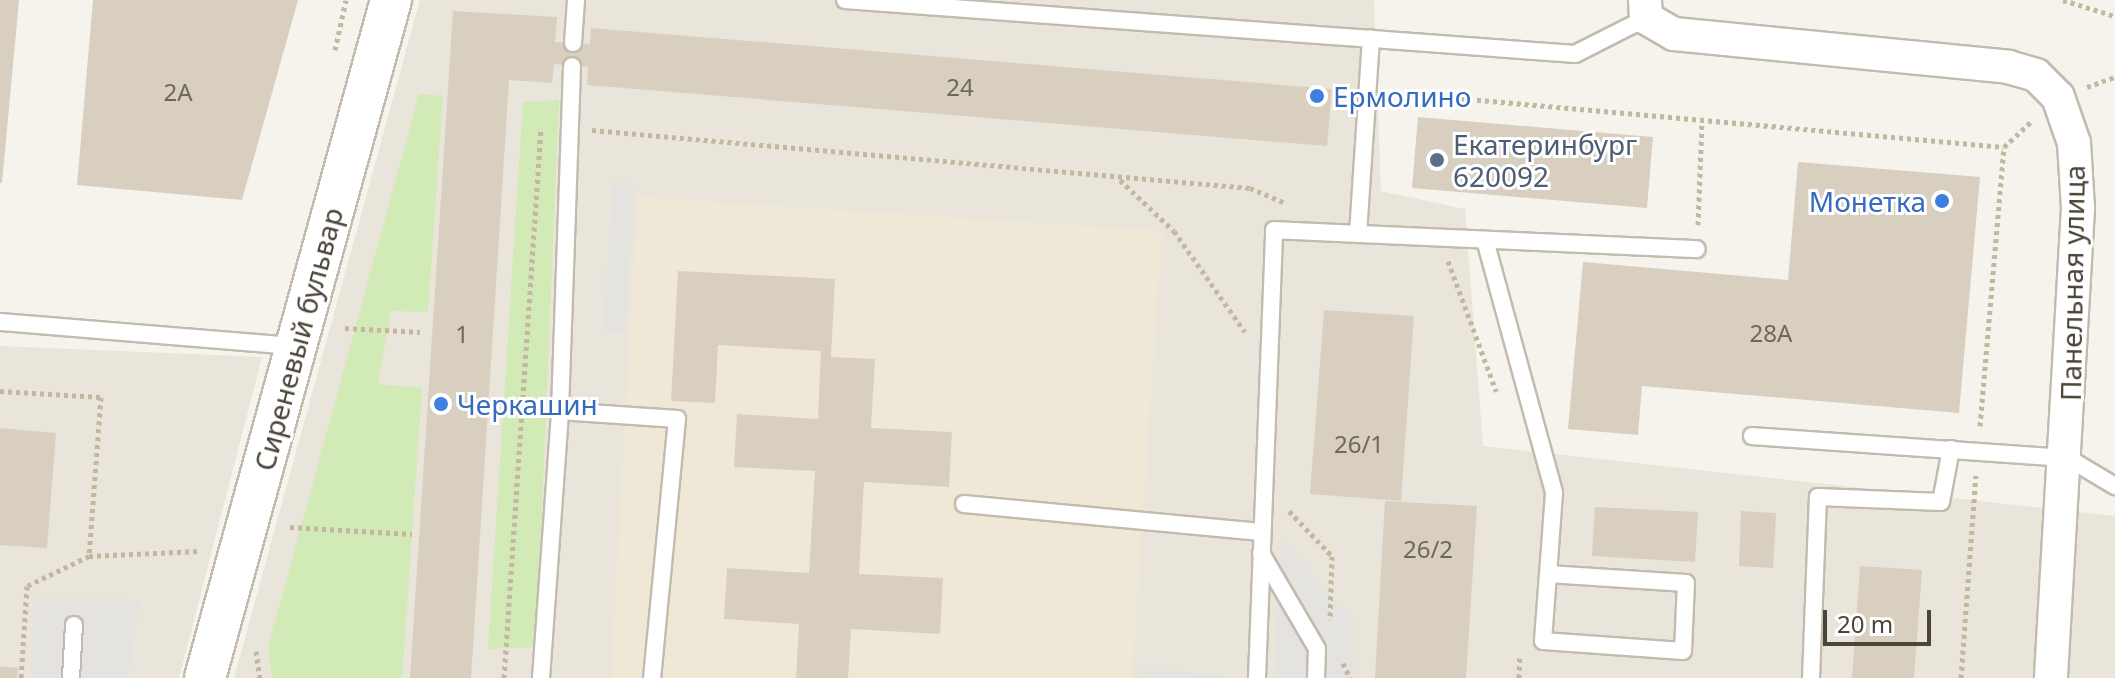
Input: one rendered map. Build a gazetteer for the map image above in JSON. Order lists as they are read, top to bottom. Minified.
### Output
{"streets":{"street":["Панельная улица","Сиреневый бульвар"]},"places":["Ермолино","Екатеринбург 620092","Монетка","Черкашин"],"house_numbers":["24","2А","28А","1","26/1","26/2"],"scale_bar":"20 m"}
